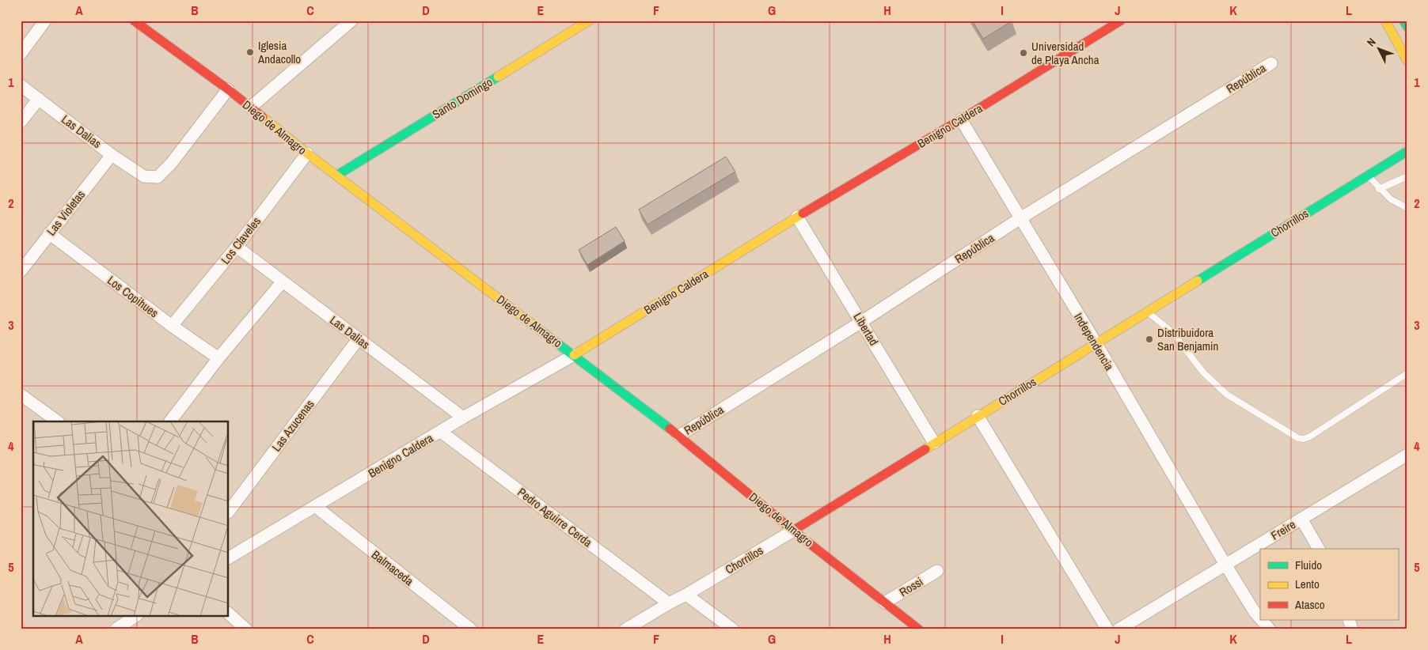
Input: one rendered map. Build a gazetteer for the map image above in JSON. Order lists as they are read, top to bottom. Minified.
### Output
{"streets":{"street":["República","Santo Domingo","Benigno Caldera","Diego de Almagro","Las Dalias","Las Violetas","Chorrillos","Los Claveles","Los Copihues","Libertad","Independencia","Las Azucenas","Pedro Aguirre Cerda","Freire","Balmaceda","Rossi"]},"crossings":[["República","Diego de Almagro"],["República","Libertad"],["República","Independencia"],["Santo Domingo","Diego de Almagro"],["Benigno Caldera","Diego de Almagro"],["Benigno Caldera","Las Dalias"],["Benigno Caldera","Libertad"],["Benigno Caldera","Independencia"],["Benigno Caldera","Pedro Aguirre Cerda"],["Benigno Caldera","Balmaceda"],["Diego de Almagro","Las Dalias"],["Diego de Almagro","Chorrillos"],["Diego de Almagro","Los Claveles"],["Diego de Almagro","Rossi"],["Las Dalias","Las Violetas"],["Las Dalias","Los Claveles"],["Las Dalias","Las Azucenas"],["Las Violetas","Los Copihues"],["Chorrillos","Libertad"],["Chorrillos","Independencia"],["Chorrillos","Pedro Aguirre Cerda"],["Los Claveles","Los Copihues"],["Independencia","Freire"]],"places":["Iglesia Andacollo","Universidad de Playa Ancha","Distribuidora San Benjamin"],"legend":["Fluido","Lento","Atasco"],"north":"top left","grid":{"columns":["A","B","C","D","E","F","G","H","I","J","K","L"],"rows":["1","2","3","4","5"]}}
